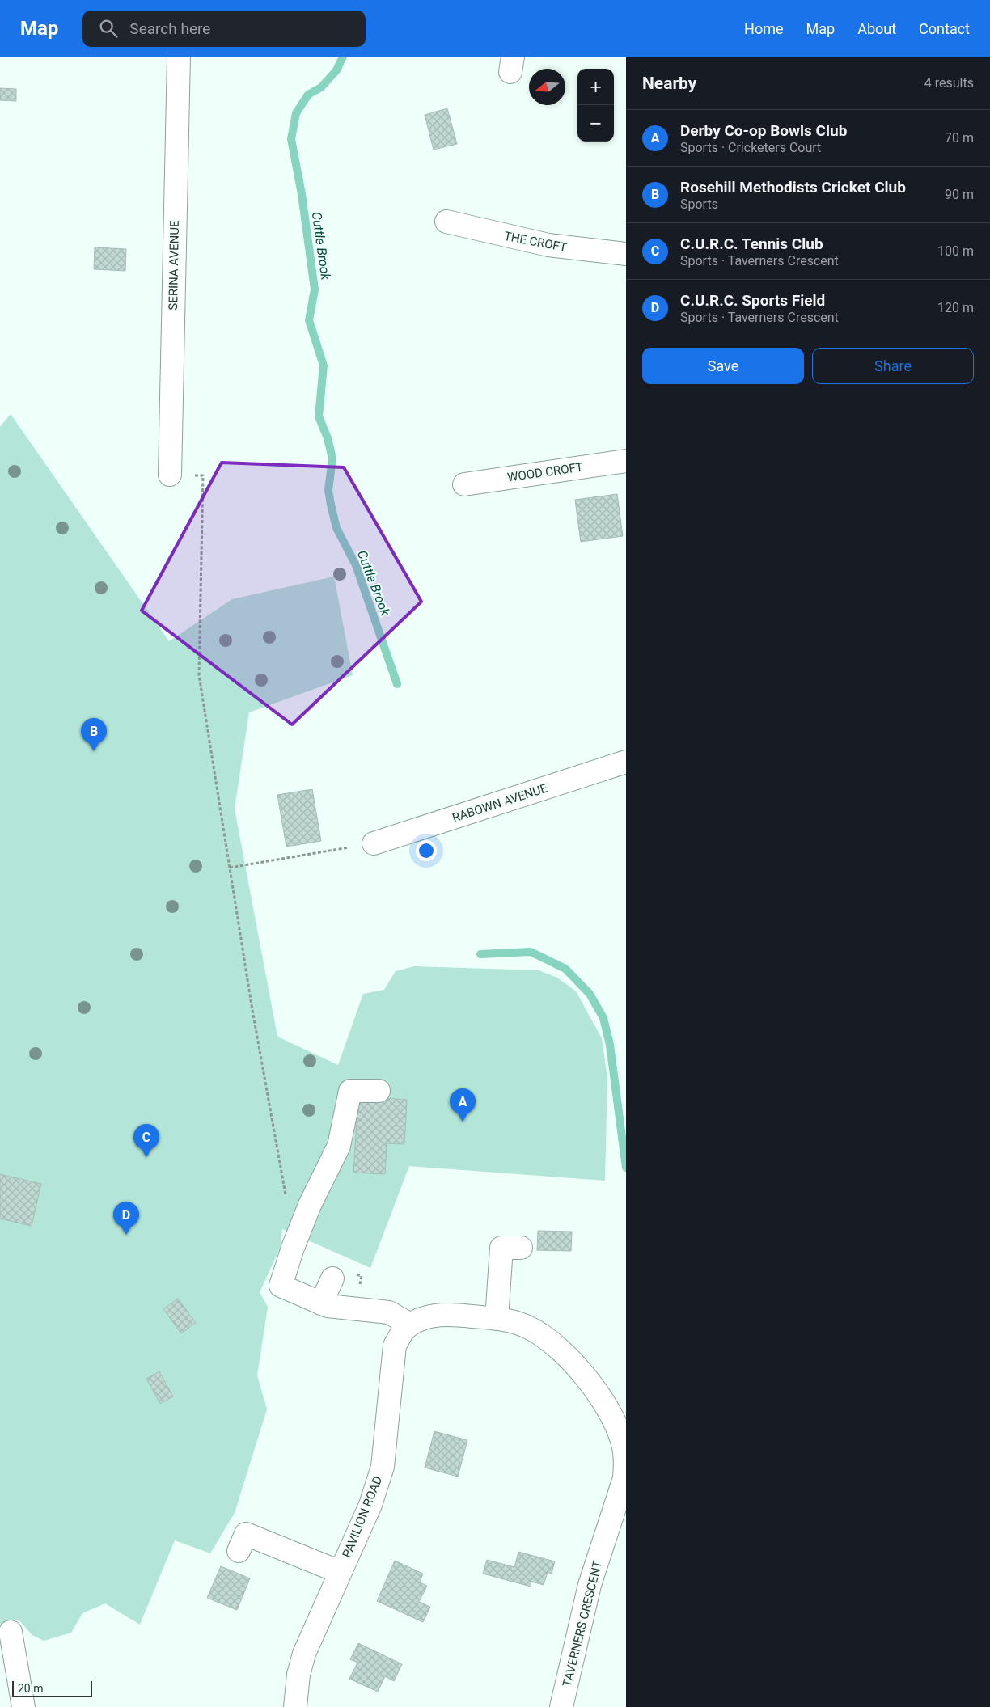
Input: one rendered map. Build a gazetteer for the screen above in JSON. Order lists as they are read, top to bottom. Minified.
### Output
{"streets":{"street":["THE CROFT","SERINA AVENUE","WOOD CROFT","RABOWN AVENUE","PAVILION ROAD","TAVERNERS CRESCENT"]},"crossings":[["PAVILION ROAD","TAVERNERS CRESCENT"]],"water":["Cuttle Brook"],"scale_bar":"20 m","north":"left","page":{"header":"Map","search":"Search here","nav":["Home","Map","About","Contact"],"heading":["Nearby","4 results"],"map_buttons":["+","−"],"list":[{"mark":"A","name":"Derby Co-op Bowls Club","note":"Sports · Cricketers Court","value":"70 m"},{"mark":"B","name":"Rosehill Methodists Cricket Club","note":"Sports","value":"90 m"},{"mark":"C","name":"C.U.R.C. Tennis Club","note":"Sports · Taverners Crescent","value":"100 m"},{"mark":"D","name":"C.U.R.C. Sports Field","note":"Sports · Taverners Crescent","value":"120 m"}],"buttons":["Save","Share"],"pins":["B","A","C","D"],"scale":"20 m"}}
